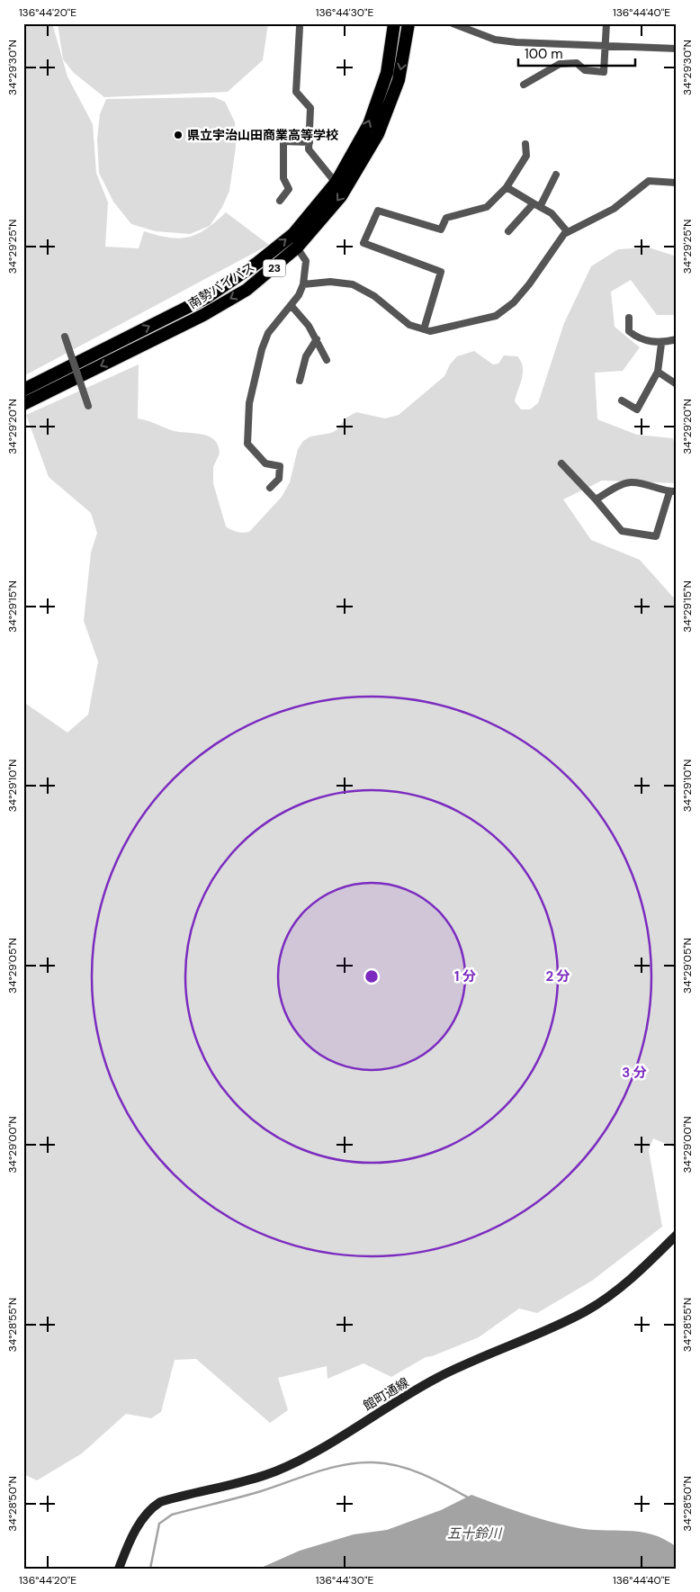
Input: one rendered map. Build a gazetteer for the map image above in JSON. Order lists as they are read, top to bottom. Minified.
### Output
{"streets":{"highway":["23","南勢バイパス"],"main road":["館町通線"]},"water":["五十鈴川"],"places":["県立宇治山田商業高等学校"],"scale_bar":"100 m","coordinates":["136°44'20\"E","136°44'30\"E","136°44'40\"E","34°29'30\"N","34°29'25\"N","34°29'20\"N","34°29'15\"N","34°29'10\"N","34°29'05\"N","34°29'00\"N","34°28'55\"N","34°28'50\"N"],"rings":["1 分","2 分","3 分"]}
